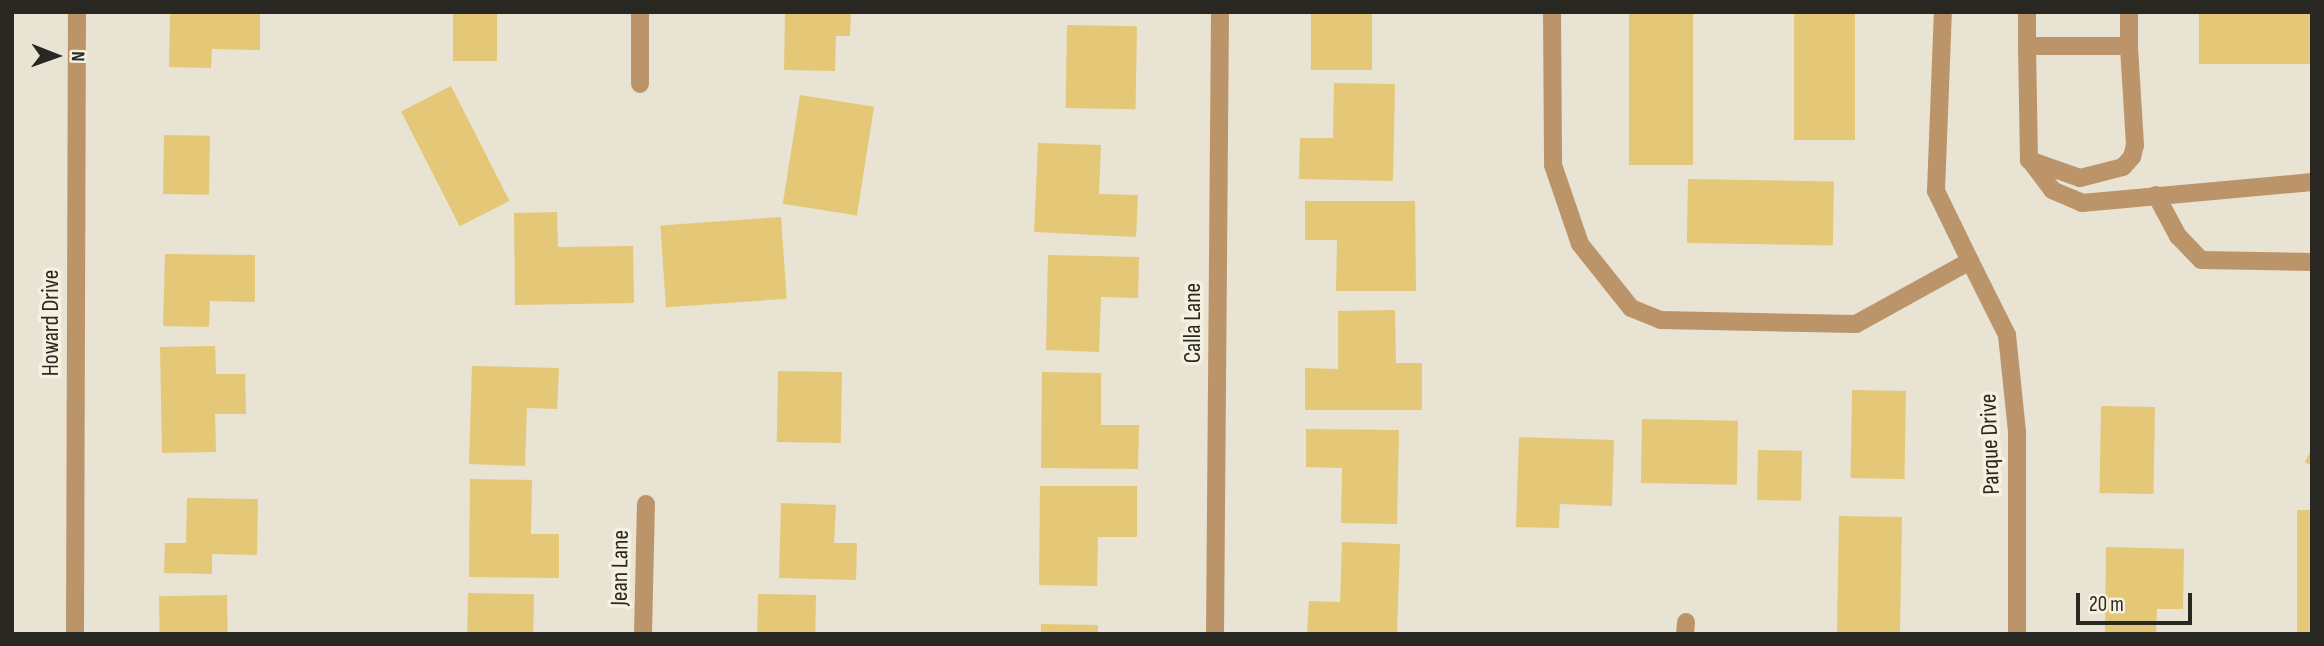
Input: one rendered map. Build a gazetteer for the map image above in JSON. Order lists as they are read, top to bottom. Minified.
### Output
{"streets":{"street":["Howard Drive","Calla Lane","Parque Drive","Jean Lane"]},"scale_bar":"20 m","north":"right"}
